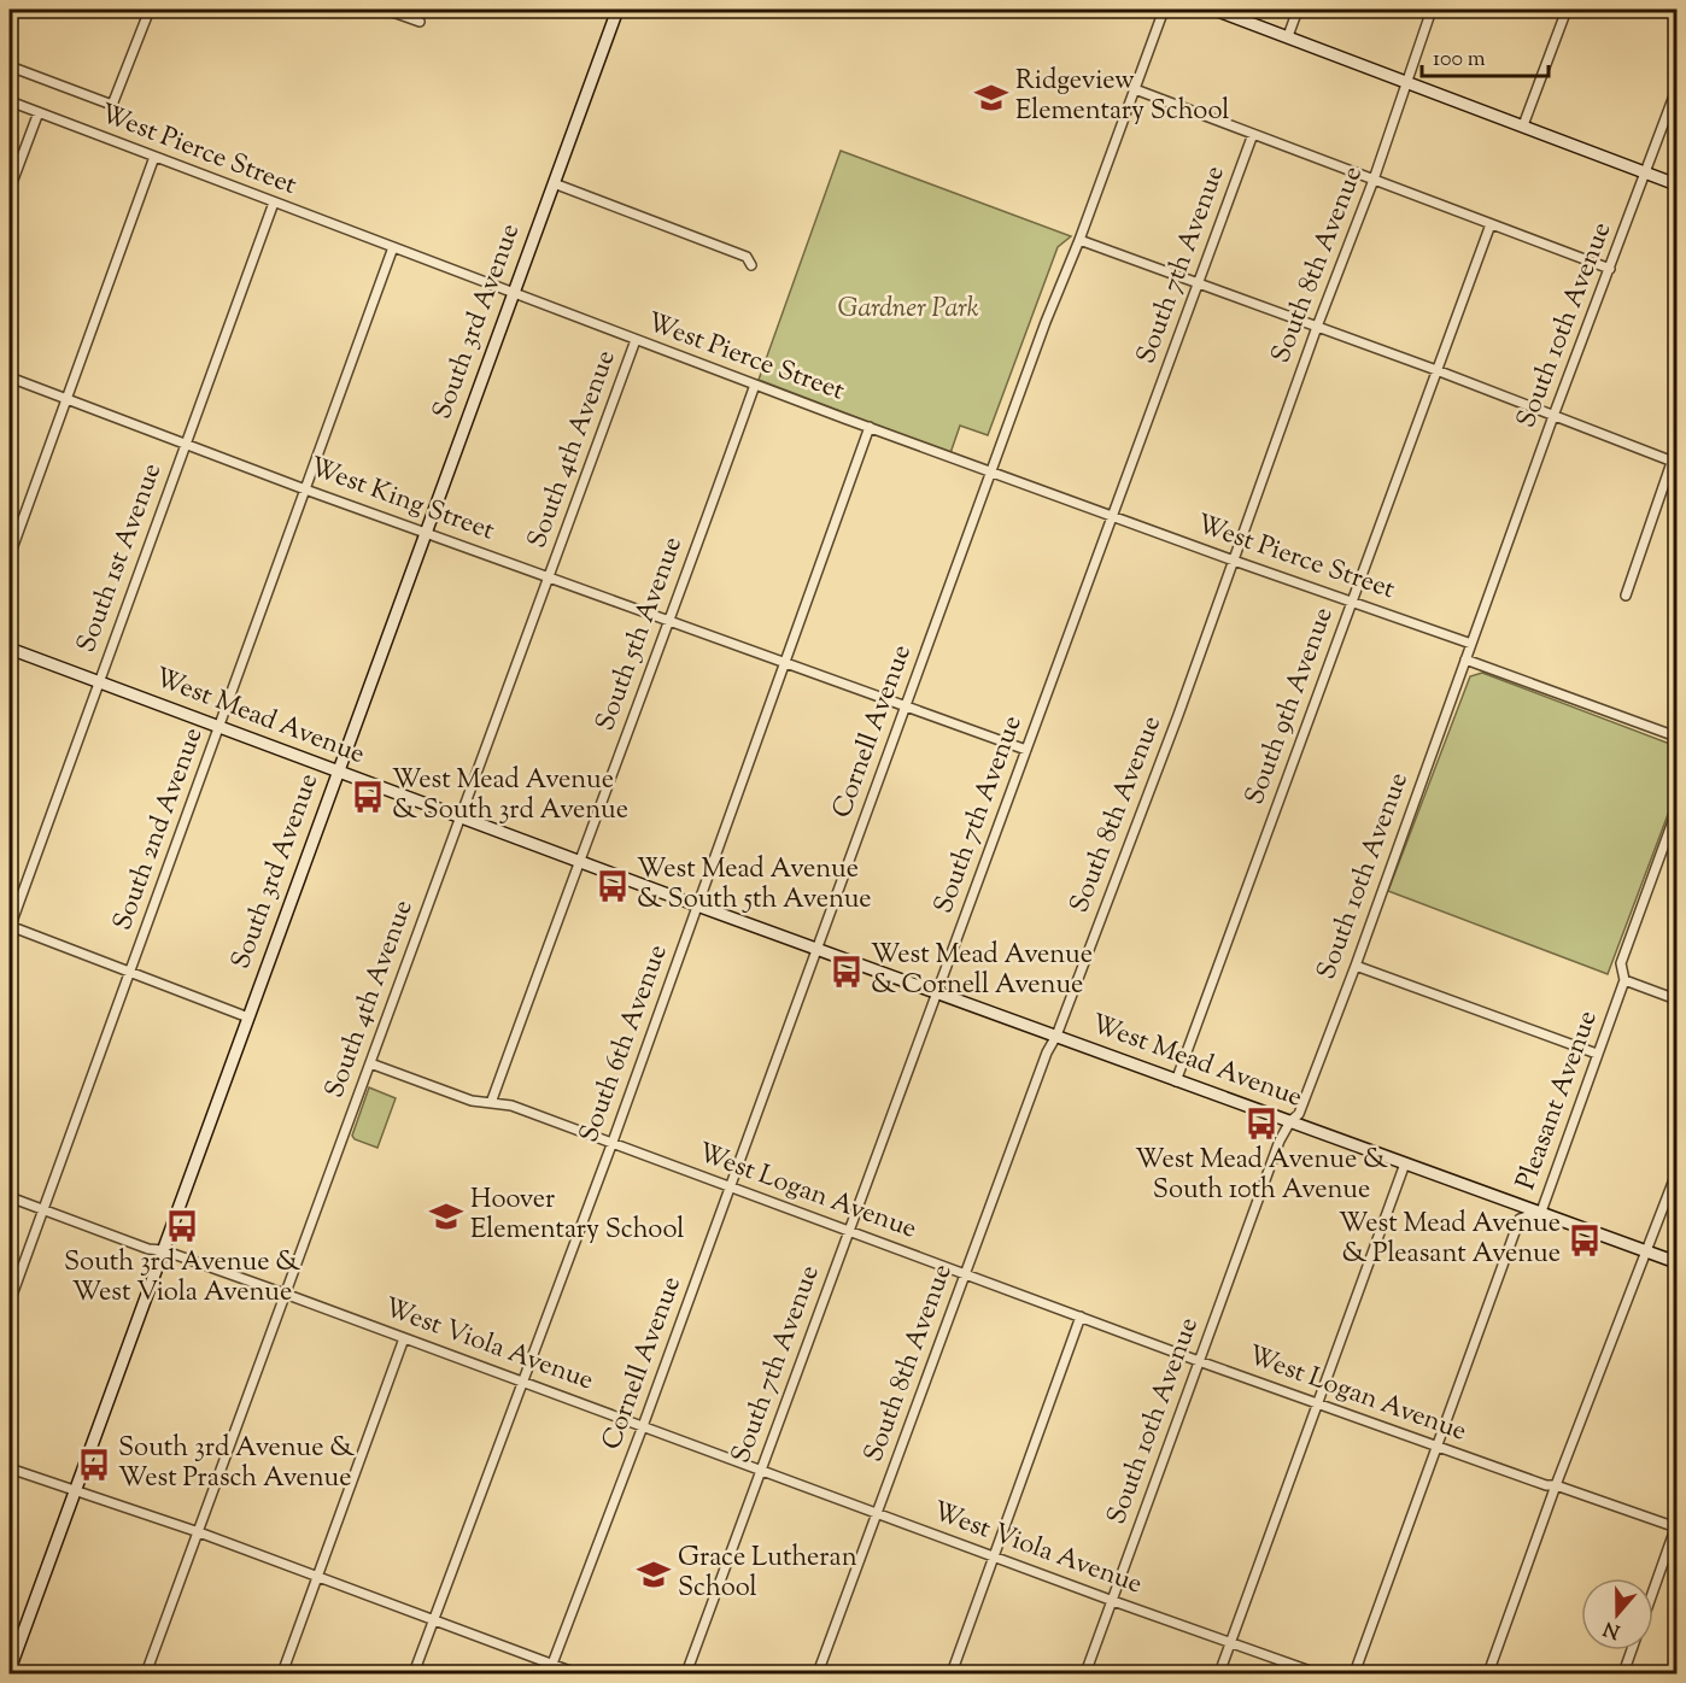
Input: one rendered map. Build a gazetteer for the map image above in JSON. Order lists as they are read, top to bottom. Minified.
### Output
{"streets":{"street":["West Pierce Street","South 7th Avenue","South 8th Avenue","South 3rd Avenue","South 10th Avenue","South 4th Avenue","West King Street","South 1st Avenue","South 5th Avenue","South 9th Avenue","West Mead Avenue","Cornell Avenue","South 2nd Avenue","South 6th Avenue","Pleasant Avenue","West Logan Avenue","West Viola Avenue"]},"crossings":[["West Pierce Street","South 7th Avenue"],["West Pierce Street","South 8th Avenue"],["West Pierce Street","South 3rd Avenue"],["West Pierce Street","South 10th Avenue"],["West Pierce Street","South 4th Avenue"],["West Pierce Street","South 1st Avenue"],["West Pierce Street","South 5th Avenue"],["West Pierce Street","South 9th Avenue"],["West Pierce Street","Cornell Avenue"],["West Pierce Street","South 2nd Avenue"],["West Pierce Street","South 6th Avenue"],["South 7th Avenue","West King Street"],["South 7th Avenue","West Mead Avenue"],["South 7th Avenue","West Logan Avenue"],["South 7th Avenue","West Viola Avenue"],["South 8th Avenue","West Mead Avenue"],["South 8th Avenue","West Logan Avenue"],["South 8th Avenue","West Viola Avenue"],["South 3rd Avenue","West King Street"],["South 3rd Avenue","West Mead Avenue"],["South 3rd Avenue","West Viola Avenue"],["South 10th Avenue","West Mead Avenue"],["South 10th Avenue","West Logan Avenue"],["South 10th Avenue","West Viola Avenue"],["South 4th Avenue","West King Street"],["South 4th Avenue","West Mead Avenue"],["South 4th Avenue","West Logan Avenue"],["South 4th Avenue","West Viola Avenue"],["West King Street","South 1st Avenue"],["West King Street","South 5th Avenue"],["West King Street","Cornell Avenue"],["West King Street","South 2nd Avenue"],["West King Street","South 6th Avenue"],["South 1st Avenue","West Mead Avenue"],["South 5th Avenue","West Mead Avenue"],["South 5th Avenue","West Logan Avenue"],["South 9th Avenue","West Mead Avenue"],["West Mead Avenue","Cornell Avenue"],["West Mead Avenue","South 2nd Avenue"],["West Mead Avenue","South 6th Avenue"],["West Mead Avenue","Pleasant Avenue"],["Cornell Avenue","West Logan Avenue"],["Cornell Avenue","West Viola Avenue"],["South 2nd Avenue","West Viola Avenue"],["South 6th Avenue","West Logan Avenue"],["South 6th Avenue","West Viola Avenue"],["Pleasant Avenue","West Logan Avenue"]],"parks":["Gardner Park"],"places":{"school or university":["Ridgeview Elementary School","Hoover Elementary School","Grace Lutheran School"],"bus stop":["West Mead Avenue & South 3rd Avenue","West Mead Avenue & South 5th Avenue","West Mead Avenue & Cornell Avenue","West Mead Avenue & South 10th Avenue","South 3rd Avenue & West Viola Avenue","West Mead Avenue & Pleasant Avenue","South 3rd Avenue & West Prasch Avenue"]},"scale_bar":"100 m","north":"bottom"}
